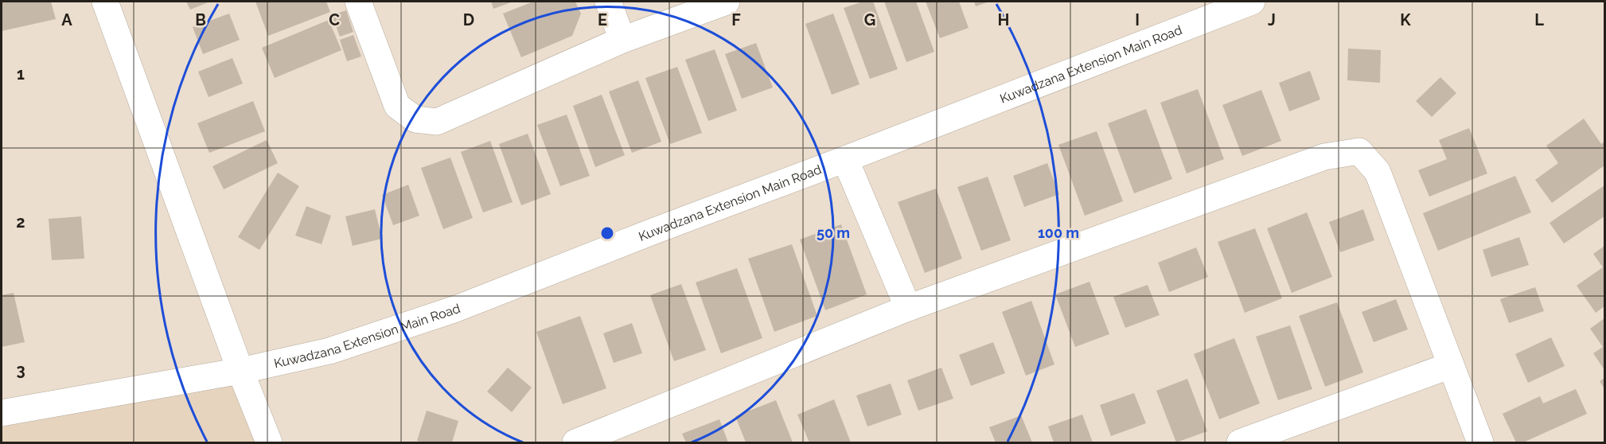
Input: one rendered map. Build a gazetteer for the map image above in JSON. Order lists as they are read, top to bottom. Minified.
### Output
{"streets":{"street":["Kuwadzana Extension Main Road"]},"grid":{"columns":["A","B","C","D","E","F","G","H","I","J","K","L"],"rows":["1","2","3"]},"rings":["50 m","100 m"]}
